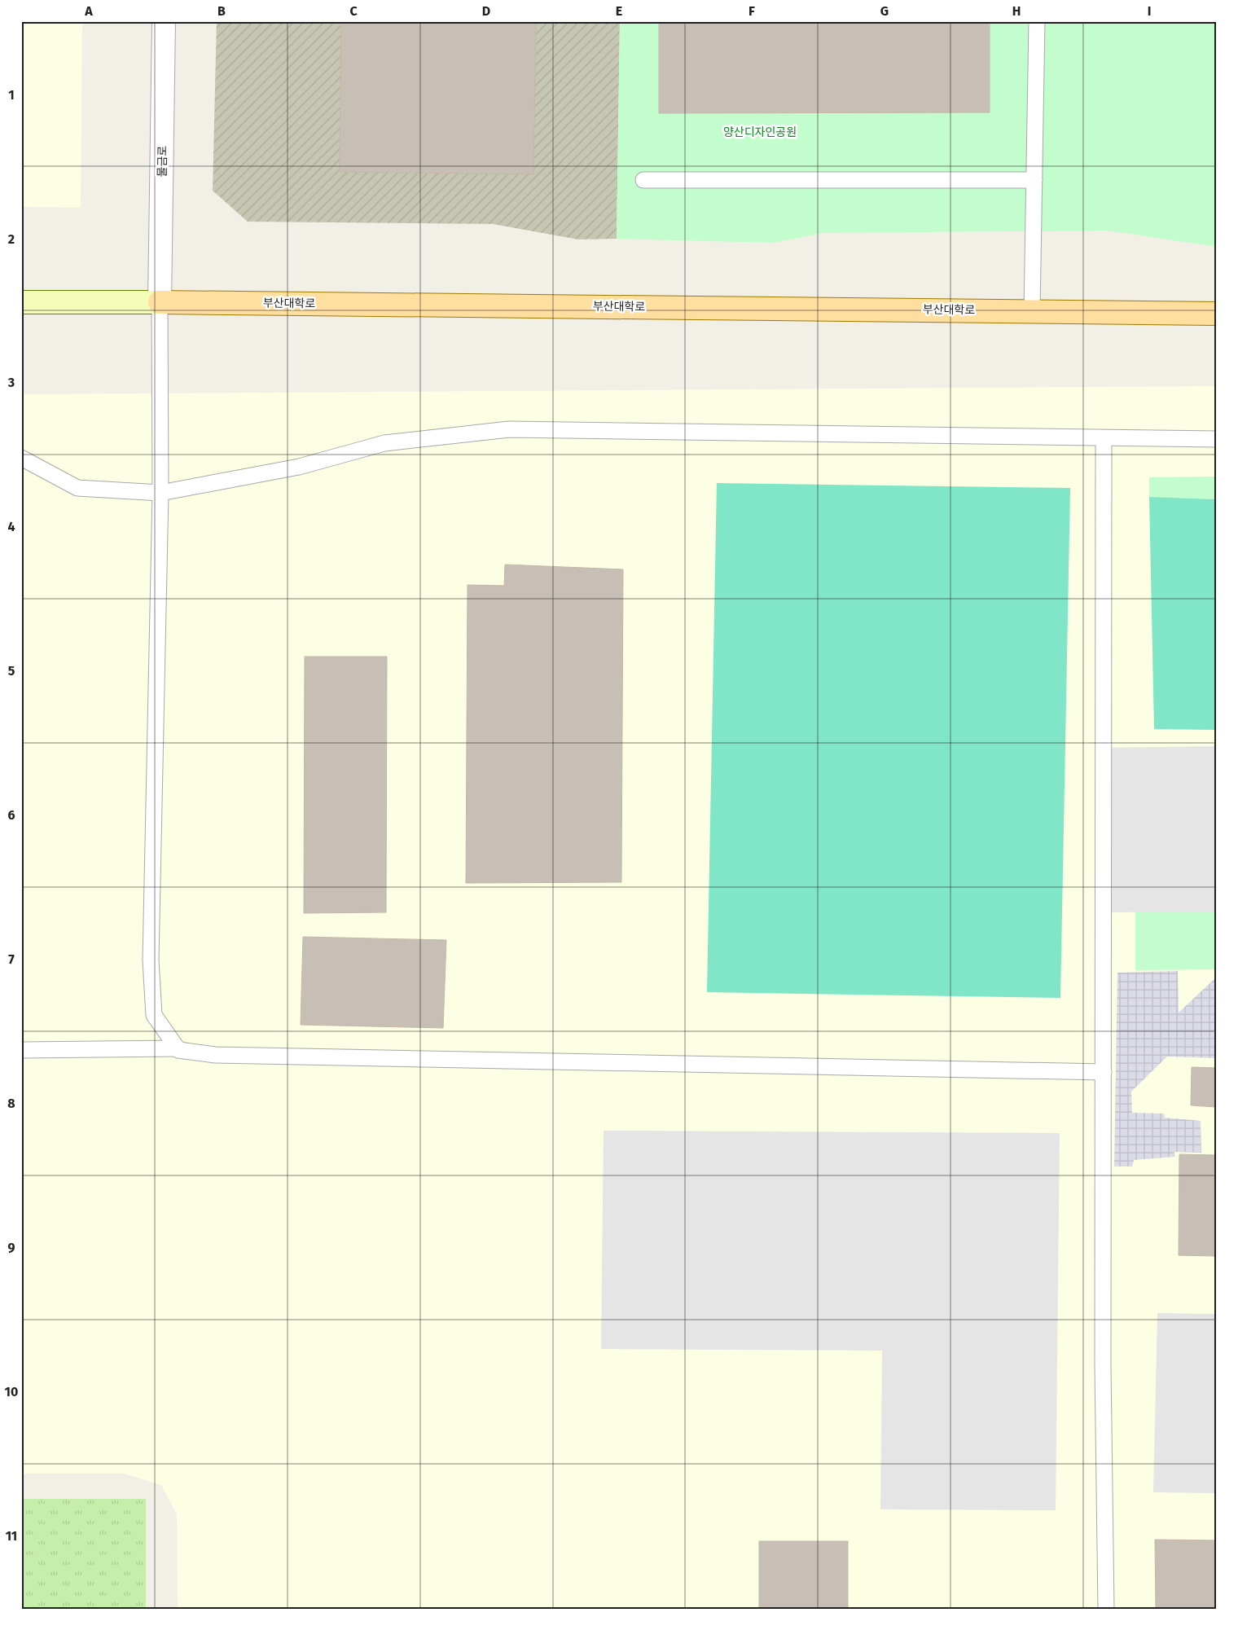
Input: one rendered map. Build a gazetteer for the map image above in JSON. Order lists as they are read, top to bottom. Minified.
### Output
{"streets":{"main road":["부산대학로"],"street":["물금로"]},"crossings":[["물금로","부산대학로"]],"parks":["양산디자인공원"],"grid":{"columns":["A","B","C","D","E","F","G","H","I"],"rows":["1","2","3","4","5","6","7","8","9","10","11"]}}
